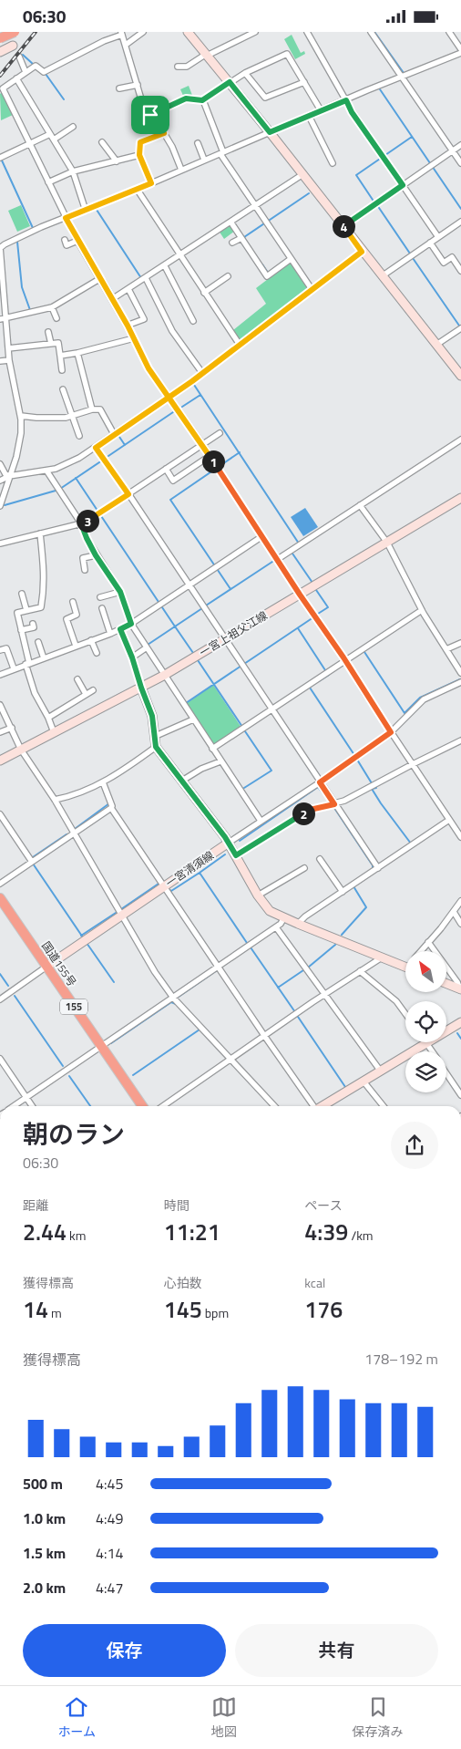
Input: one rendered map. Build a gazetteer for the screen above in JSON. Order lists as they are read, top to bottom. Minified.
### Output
{"streets":{"highway":["国道155号","155"],"main road":["一宮上祖父江線","一宮清須線"]},"crossings":[["一宮清須線","国道155号"]],"north":"top left","page":{"status":"06:30","pins":["4","1","3","2"],"heading":["朝のラン","06:30"],"stats":[["距離","2.44 km"],["時間","11:21"],["ペース","4:39 /km"],["獲得標高","14 m"],["心拍数","145 bpm"],["kcal","176"]],"chart":["獲得標高","178–192 m"],"list":[{"name":"500 m","note":"4:45"},{"name":"1.0 km","note":"4:49"},{"name":"1.5 km","note":"4:14"},{"name":"2.0 km","note":"4:47"}],"buttons":["保存","共有"],"tabs":["ホーム","地図","保存済み"]}}
